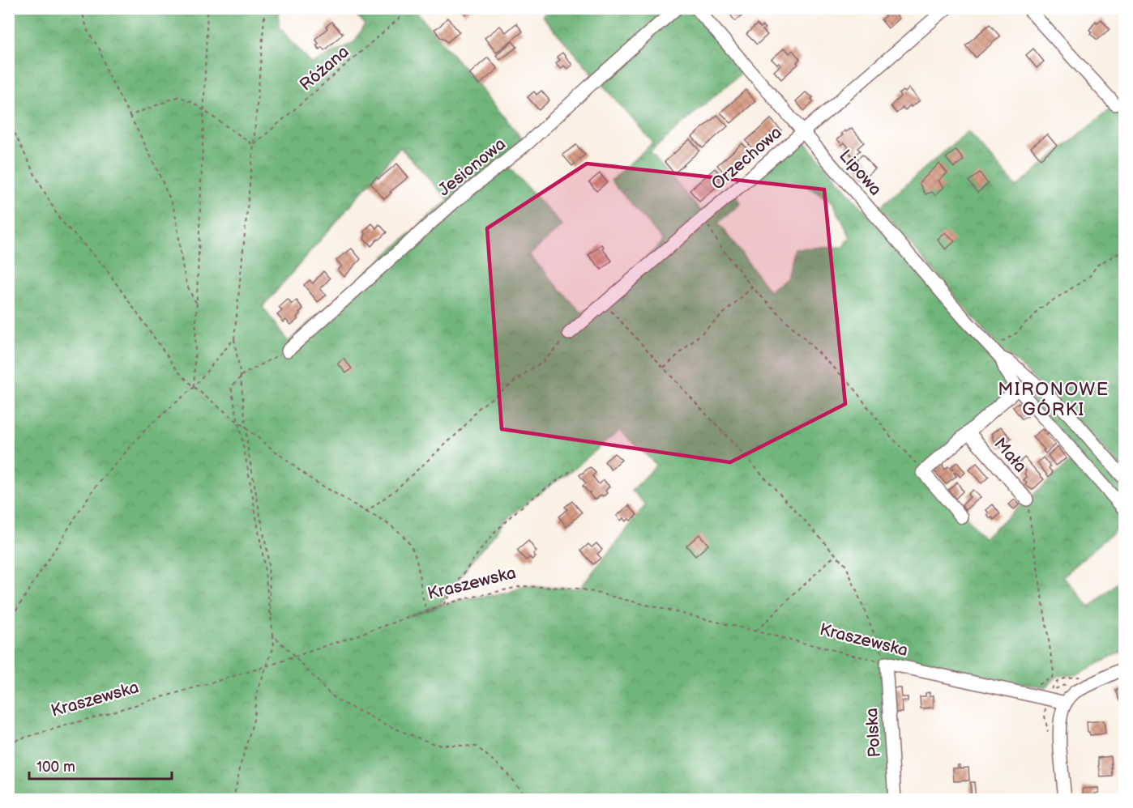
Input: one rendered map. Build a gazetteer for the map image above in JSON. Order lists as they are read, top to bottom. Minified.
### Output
{"streets":{"street":["Orzechowa","Jesionowa","Lipowa","Mała","Kraszewska","Polska"],"path":["Różana"]},"crossings":[["Orzechowa","Lipowa"],["Kraszewska","Polska"]],"districts":["MIRONOWE GÓRKI"],"scale_bar":"100 m"}
